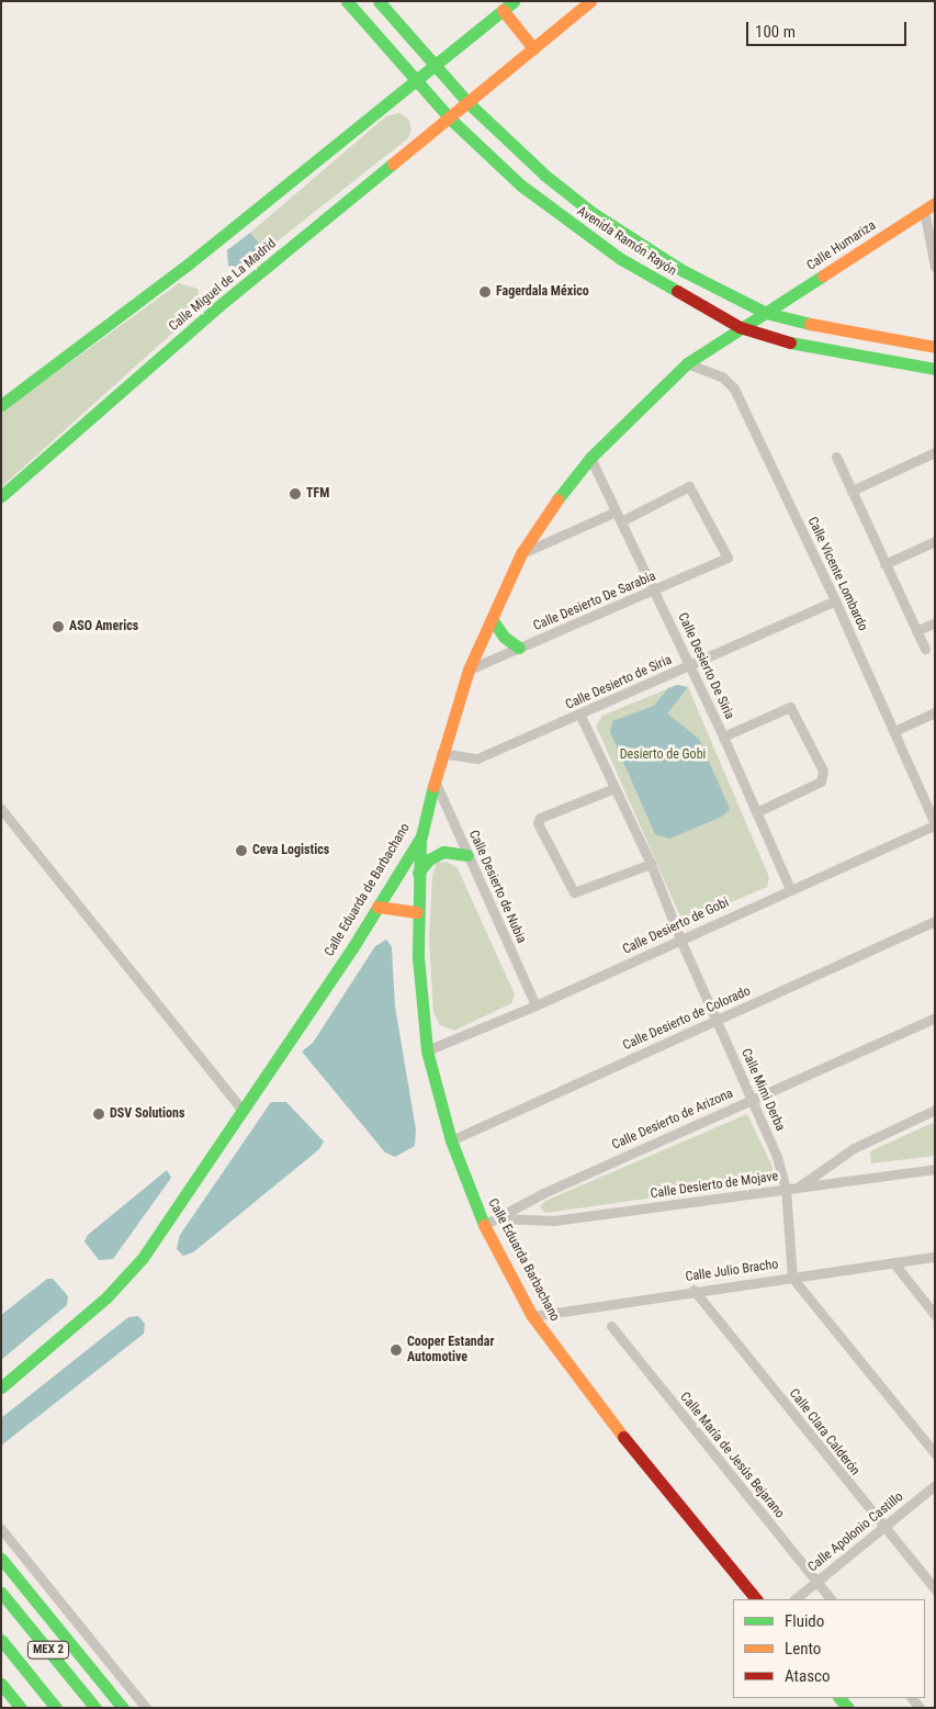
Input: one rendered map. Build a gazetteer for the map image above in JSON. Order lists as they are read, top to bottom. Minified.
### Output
{"streets":{"main road":["Avenida Ramón Rayón","Calle Humariza","Calle Miguel de La Madrid","Calle Eduarda de Barbachano","Calle Eduarda Barbachano","MEX 2"],"street":["Calle Vicente Lombardo","Calle Desierto De Sarabia","Calle Desierto De Siria","Calle Desierto de Siria","Calle Desierto de Nubia","Calle Desierto de Gobi","Calle Desierto de Colorado","Calle Mimi Derba","Calle Desierto de Arizona","Calle Desierto de Mojave","Calle Julio Bracho","Calle Clara Calderón","Calle María de Jesús Bejarano","Calle Apolonio Castillo"]},"crossings":[["Avenida Ramón Rayón","Calle Humariza"],["Avenida Ramón Rayón","Calle Miguel de La Madrid"],["Avenida Ramón Rayón","Calle Eduarda de Barbachano"],["Calle Humariza","Calle Eduarda de Barbachano"],["Calle Vicente Lombardo","Calle Desierto de Siria"],["Calle Vicente Lombardo","Calle Eduarda de Barbachano"],["Calle Vicente Lombardo","Calle Desierto de Gobi"],["Calle Desierto De Sarabia","Calle Desierto De Siria"],["Calle Desierto De Sarabia","Calle Eduarda de Barbachano"],["Calle Desierto De Siria","Calle Desierto de Siria"],["Calle Desierto De Siria","Calle Eduarda de Barbachano"],["Calle Desierto De Siria","Calle Desierto de Gobi"],["Calle Desierto de Siria","Calle Eduarda de Barbachano"],["Calle Desierto de Siria","Calle Mimi Derba"],["Calle Desierto de Nubia","Calle Eduarda de Barbachano"],["Calle Desierto de Nubia","Calle Desierto de Gobi"],["Calle Eduarda de Barbachano","Calle Eduarda Barbachano"],["Calle Desierto de Gobi","Calle Mimi Derba"],["Calle Desierto de Gobi","Calle Eduarda Barbachano"],["Calle Desierto de Colorado","Calle Mimi Derba"],["Calle Desierto de Colorado","Calle Eduarda Barbachano"],["Calle Mimi Derba","Calle Desierto de Arizona"],["Calle Mimi Derba","Calle Desierto de Mojave"],["Calle Mimi Derba","Calle Julio Bracho"],["Calle Desierto de Arizona","Calle Desierto de Mojave"],["Calle Desierto de Arizona","Calle Eduarda Barbachano"],["Calle Eduarda Barbachano","Calle Julio Bracho"],["Calle Julio Bracho","Calle Clara Calderón"],["Calle Clara Calderón","Calle Apolonio Castillo"],["Calle María de Jesús Bejarano","Calle Apolonio Castillo"]],"parks":["Desierto de Gobi"],"places":["Fagerdala México","TFM","ASO Americs","Ceva Logistics","DSV Solutions","Cooper Estandar Automotive"],"legend":["Fluido","Lento","Atasco"],"scale_bar":"100 m"}
